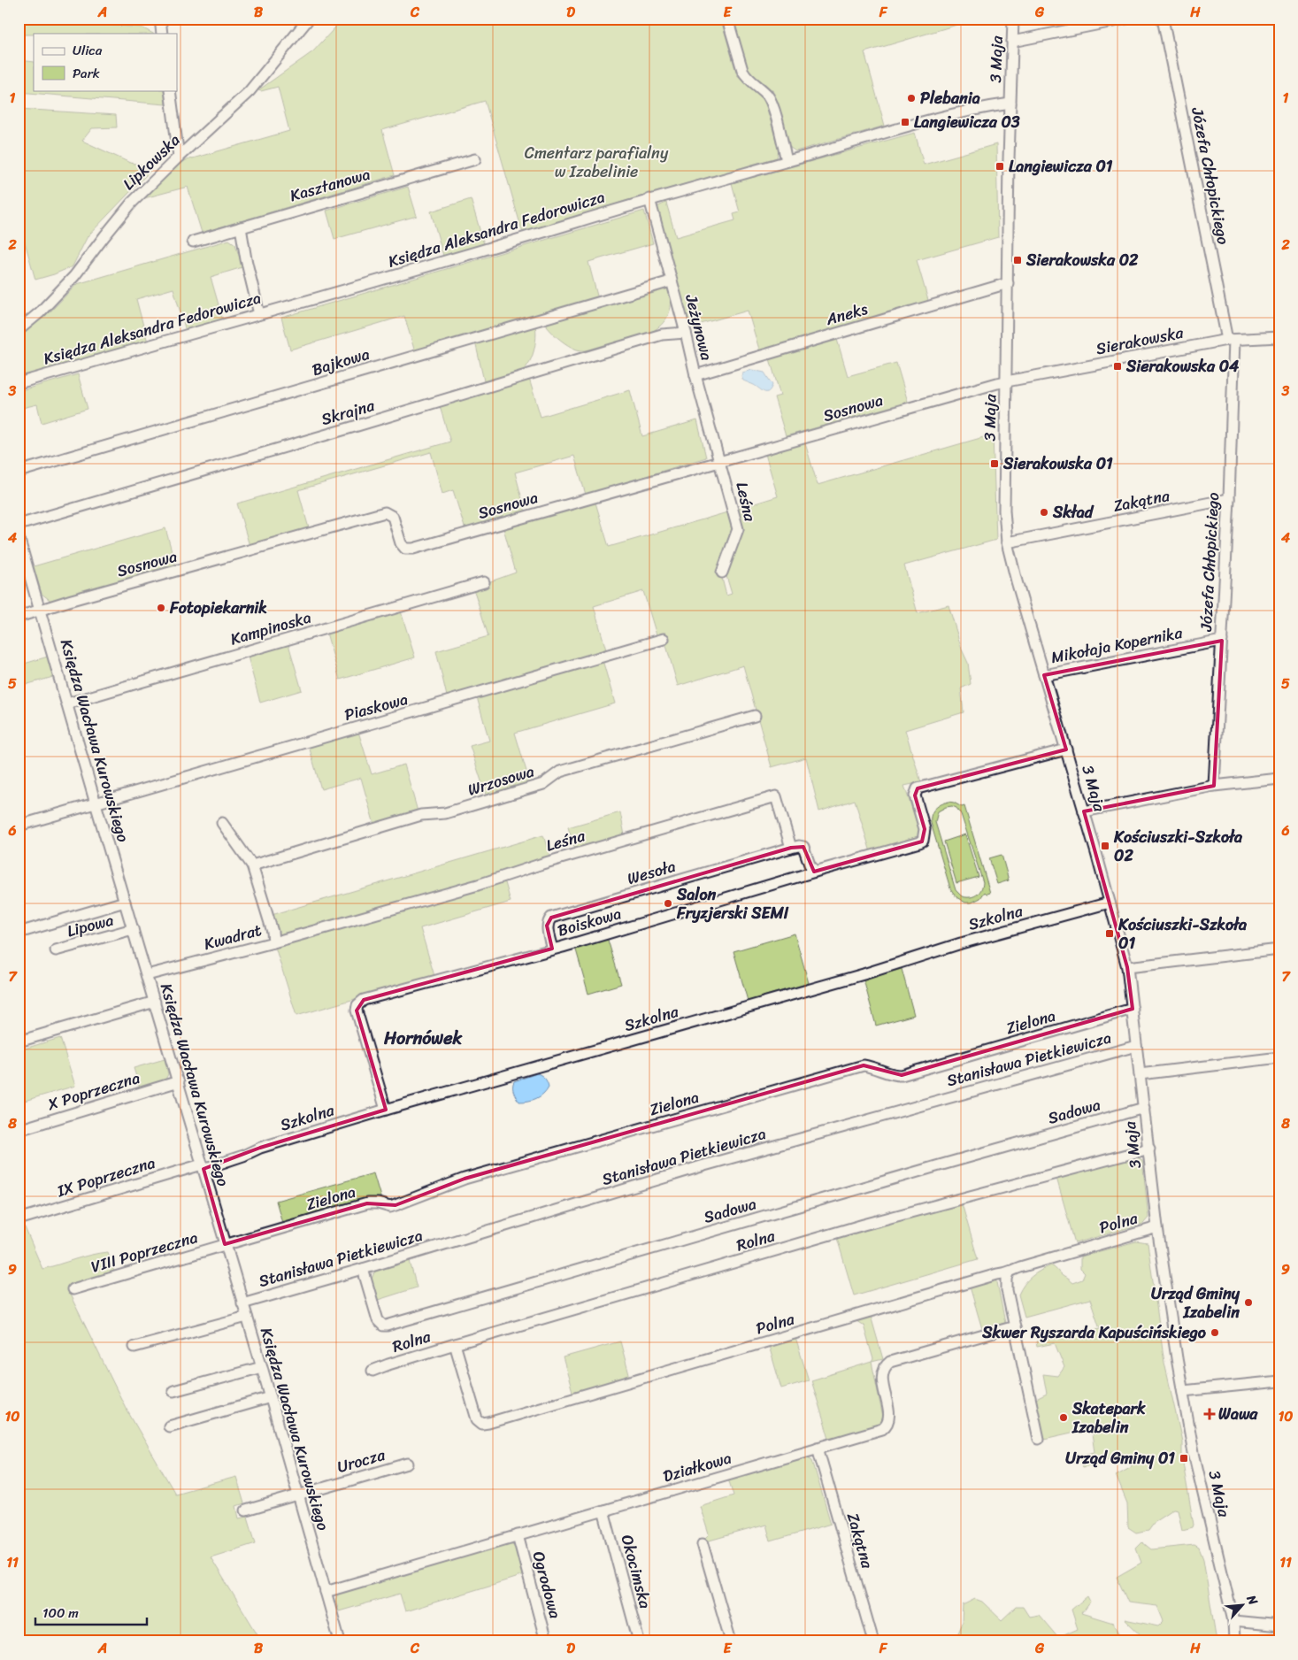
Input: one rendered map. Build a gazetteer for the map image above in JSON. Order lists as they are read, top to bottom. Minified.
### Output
{"streets":{"street":["3 Maja","Lipkowska","Józefa Chłopickiego","Kasztanowa","Księdza Aleksandra Fedorowicza","Aneks","Jeżynowa","Sierakowska","Bajkowa","Sosnowa","Skrajna","Zakątna","Leśna","Kampinoska","Mikołaja Kopernika","Piaskowa","Księdza Wacława Kurowskiego","Wrzosowa","Wesoła","Szkolna","Boiskowa","Lipowa","Kwadrat","Zielona","Stanisława Pietkiewicza","X Poprzeczna","Sadowa","IX Poprzeczna","Polna","Rolna","VIII Poprzeczna","Urocza","Działkowa","Okocimska","Ogrodowa"]},"crossings":[["3 Maja","Księdza Aleksandra Fedorowicza"],["3 Maja","Aneks"],["3 Maja","Sierakowska"],["3 Maja","Sosnowa"],["3 Maja","Zakątna"],["3 Maja","Mikołaja Kopernika"],["3 Maja","Szkolna"],["3 Maja","Boiskowa"],["3 Maja","Zielona"],["3 Maja","Stanisława Pietkiewicza"],["3 Maja","Sadowa"],["3 Maja","Polna"],["3 Maja","Rolna"],["Józefa Chłopickiego","Sierakowska"],["Józefa Chłopickiego","Zakątna"],["Józefa Chłopickiego","Mikołaja Kopernika"],["Księdza Aleksandra Fedorowicza","Jeżynowa"],["Aneks","Jeżynowa"],["Jeżynowa","Bajkowa"],["Jeżynowa","Sosnowa"],["Jeżynowa","Skrajna"],["Jeżynowa","Leśna"],["Sierakowska","Sosnowa"],["Sosnowa","Leśna"],["Sosnowa","Księdza Wacława Kurowskiego"],["Zakątna","Działkowa"],["Leśna","Wesoła"],["Leśna","Kwadrat"],["Kampinoska","Księdza Wacława Kurowskiego"],["Piaskowa","Księdza Wacława Kurowskiego"],["Księdza Wacława Kurowskiego","Szkolna"],["Księdza Wacława Kurowskiego","Lipowa"],["Księdza Wacława Kurowskiego","Kwadrat"],["Księdza Wacława Kurowskiego","Zielona"],["Księdza Wacława Kurowskiego","Stanisława Pietkiewicza"],["Księdza Wacława Kurowskiego","X Poprzeczna"],["Księdza Wacława Kurowskiego","IX Poprzeczna"],["Księdza Wacława Kurowskiego","VIII Poprzeczna"],["Księdza Wacława Kurowskiego","Urocza"],["Księdza Wacława Kurowskiego","Działkowa"],["Wrzosowa","Kwadrat"],["Wesoła","Boiskowa"],["Szkolna","Boiskowa"],["Szkolna","IX Poprzeczna"],["Zielona","VIII Poprzeczna"],["Stanisława Pietkiewicza","Sadowa"],["Polna","Rolna"],["Działkowa","Okocimska"],["Działkowa","Ogrodowa"]],"districts":["Hornówek"],"parks":["Cmentarz parafialny w Izabelinie"],"places":{"other":["Plebania","Skład","Fotopiekarnik","Salon Fryzjerski SEMI","Urząd Gminy Izabelin","Skwer Ryszarda Kapuścińskiego","Skatepark Izabelin"],"transit":["Langiewicza 03","Langiewicza 01","Sierakowska 02","Sierakowska 04","Sierakowska 01","Kościuszki-Szkoła 02","Kościuszki-Szkoła 01","Urząd Gminy 01"],"health":["Wawa"]},"legend":["Ulica","Park"],"scale_bar":"100 m","north":"top right","grid":{"columns":["A","B","C","D","E","F","G","H"],"rows":["1","2","3","4","5","6","7","8","9","10","11"]}}
